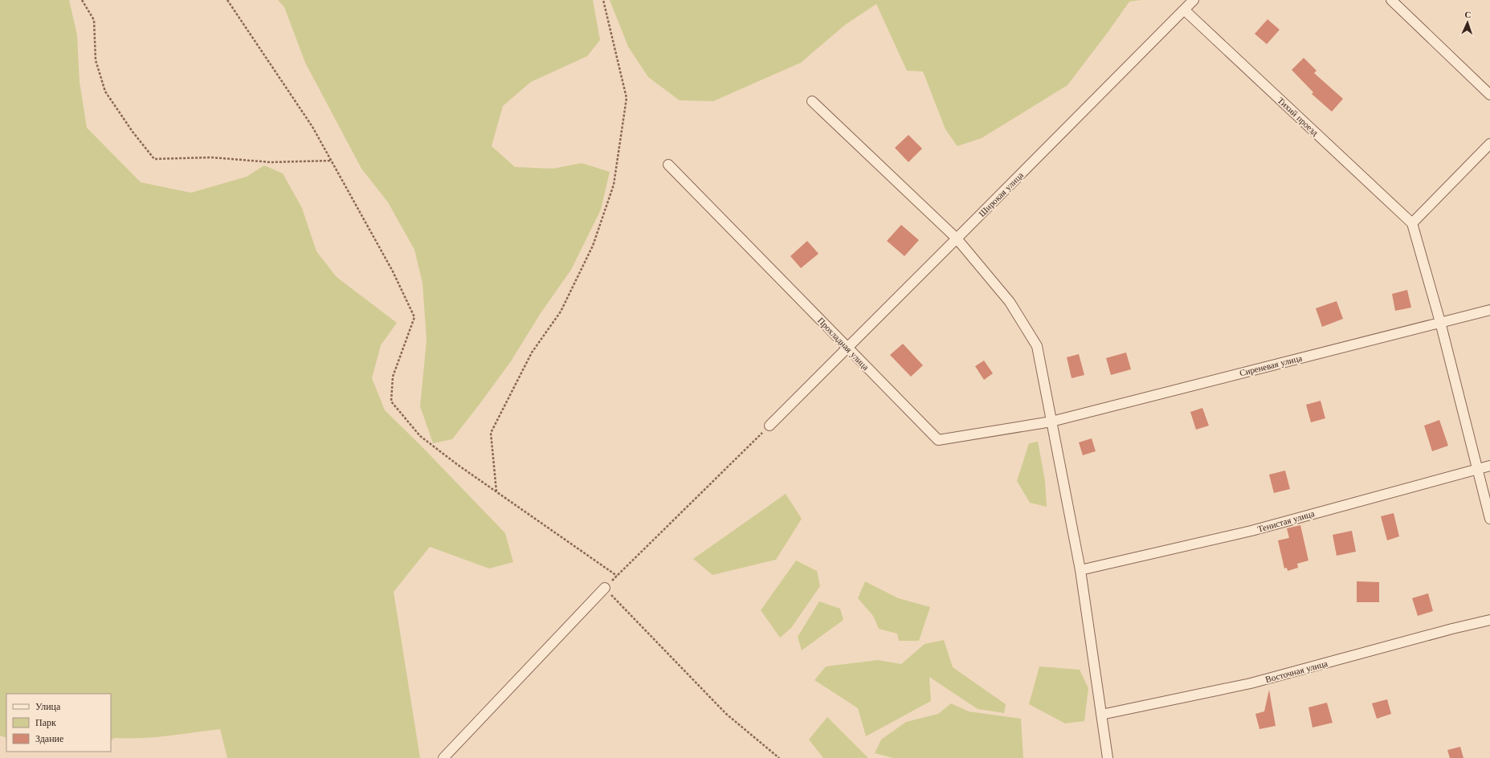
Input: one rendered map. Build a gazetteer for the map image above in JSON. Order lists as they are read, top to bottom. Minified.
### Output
{"streets":{"street":["Тихий проезд","Широкая улица","Прохладная улица","Сиреневая улица","Тенистая улица","Восточная улица"]},"crossings":[["Тихий проезд","Широкая улица"],["Широкая улица","Прохладная улица"],["Прохладная улица","Сиреневая улица"]],"legend":["Улица","Парк","Здание"],"north":"top"}
